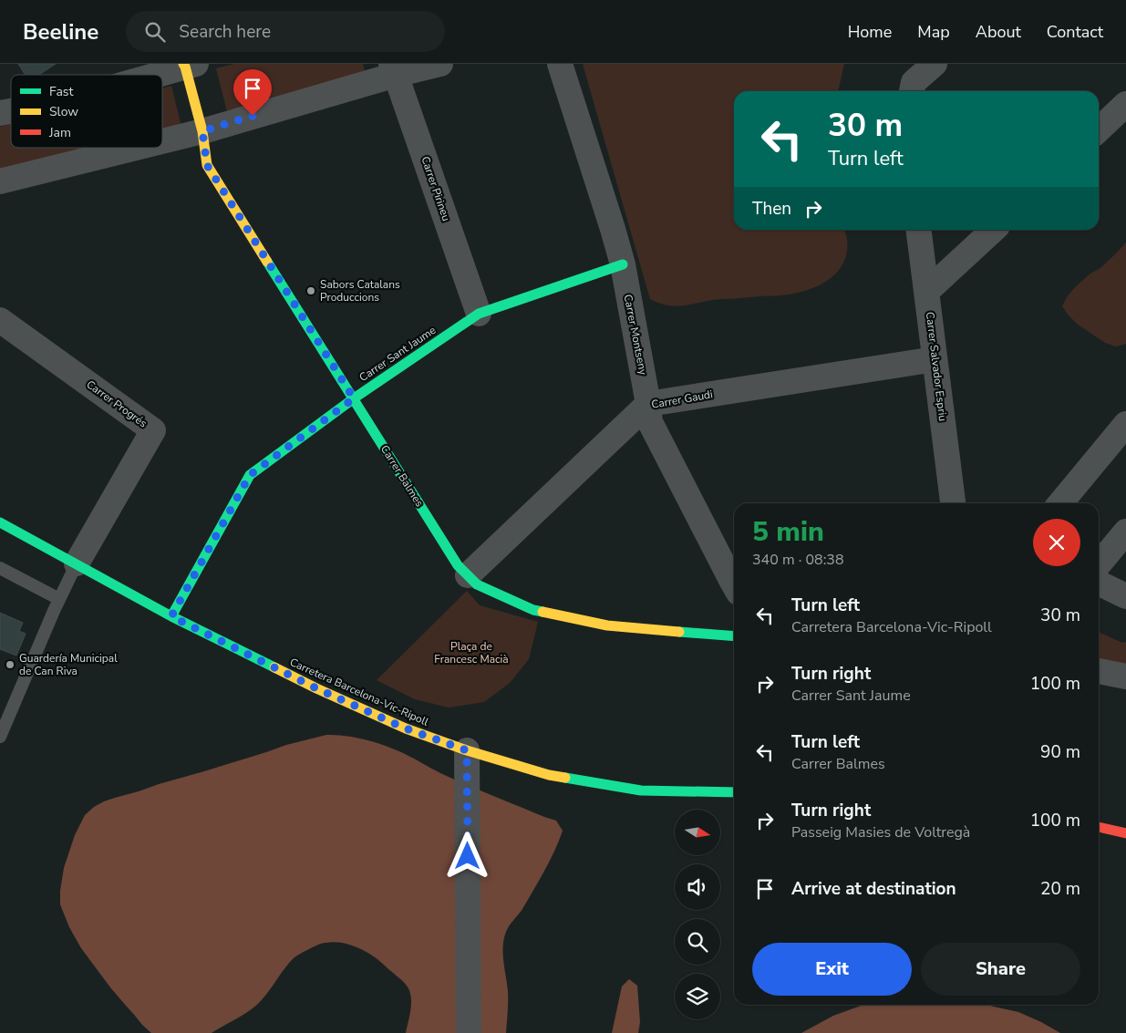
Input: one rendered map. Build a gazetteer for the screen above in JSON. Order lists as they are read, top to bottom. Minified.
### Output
{"streets":{"street":["Carrer Pirineu","Carrer Montseny","Carrer Sant Jaume","Carrer Salvador Espriu","Carrer Gaudi","Carrer Progrés","Carrer Balmes","Carretera Barcelona-Vic-Ripoll"]},"crossings":[["Carrer Pirineu","Carrer Sant Jaume"],["Carrer Montseny","Carrer Sant Jaume"],["Carrer Montseny","Carrer Gaudi"],["Carrer Sant Jaume","Carrer Balmes"],["Carrer Sant Jaume","Carretera Barcelona-Vic-Ripoll"],["Carrer Salvador Espriu","Carrer Gaudi"],["Carrer Gaudi","Carrer Balmes"],["Carrer Progrés","Carretera Barcelona-Vic-Ripoll"]],"parks":["Plaça de Francesc Macià"],"places":["Sabors Catalans Produccions","Guardería Municipal de Can Riva"],"legend":["Fast","Slow","Jam"],"north":"right","page":{"header":"Beeline","search":"Search here","nav":["Home","Map","About","Contact"],"turn":["30 m","Turn left"],"then":"Then","heading":["5 min","340 m · 08:38"],"list":[{"name":"Turn left","note":"Carretera Barcelona-Vic-Ripoll","value":"30 m"},{"name":"Turn right","note":"Carrer Sant Jaume","value":"100 m"},{"name":"Turn left","note":"Carrer Balmes","value":"90 m"},{"name":"Turn right","note":"Passeig Masies de Voltregà","value":"100 m"},{"name":"Arrive at destination","value":"20 m"}],"buttons":["Exit","Share"]}}
